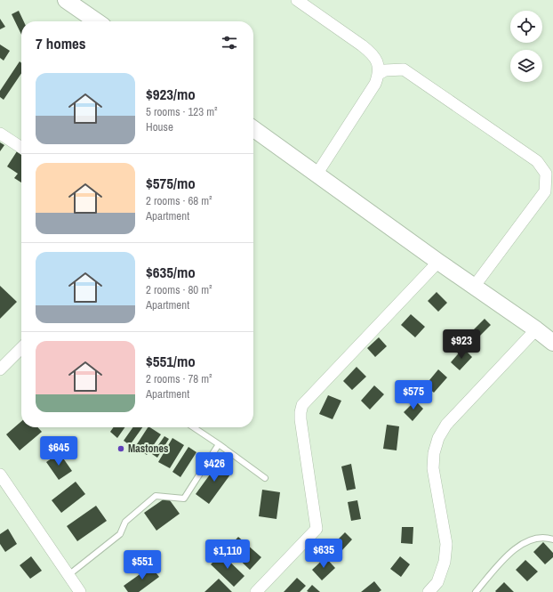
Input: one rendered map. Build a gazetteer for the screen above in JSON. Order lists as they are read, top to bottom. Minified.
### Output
{"places":["Mastones"],"page":{"heading":"7 homes","list":[{"name":"$923/mo","note":"5 rooms · 123 m² · House"},{"name":"$575/mo","note":"2 rooms · 68 m² · Apartment"},{"name":"$635/mo","note":"2 rooms · 80 m² · Apartment"},{"name":"$551/mo","note":"2 rooms · 78 m² · Apartment"}],"price":["$923","$575","$645","$426","$635","$1,110","$551"]}}
